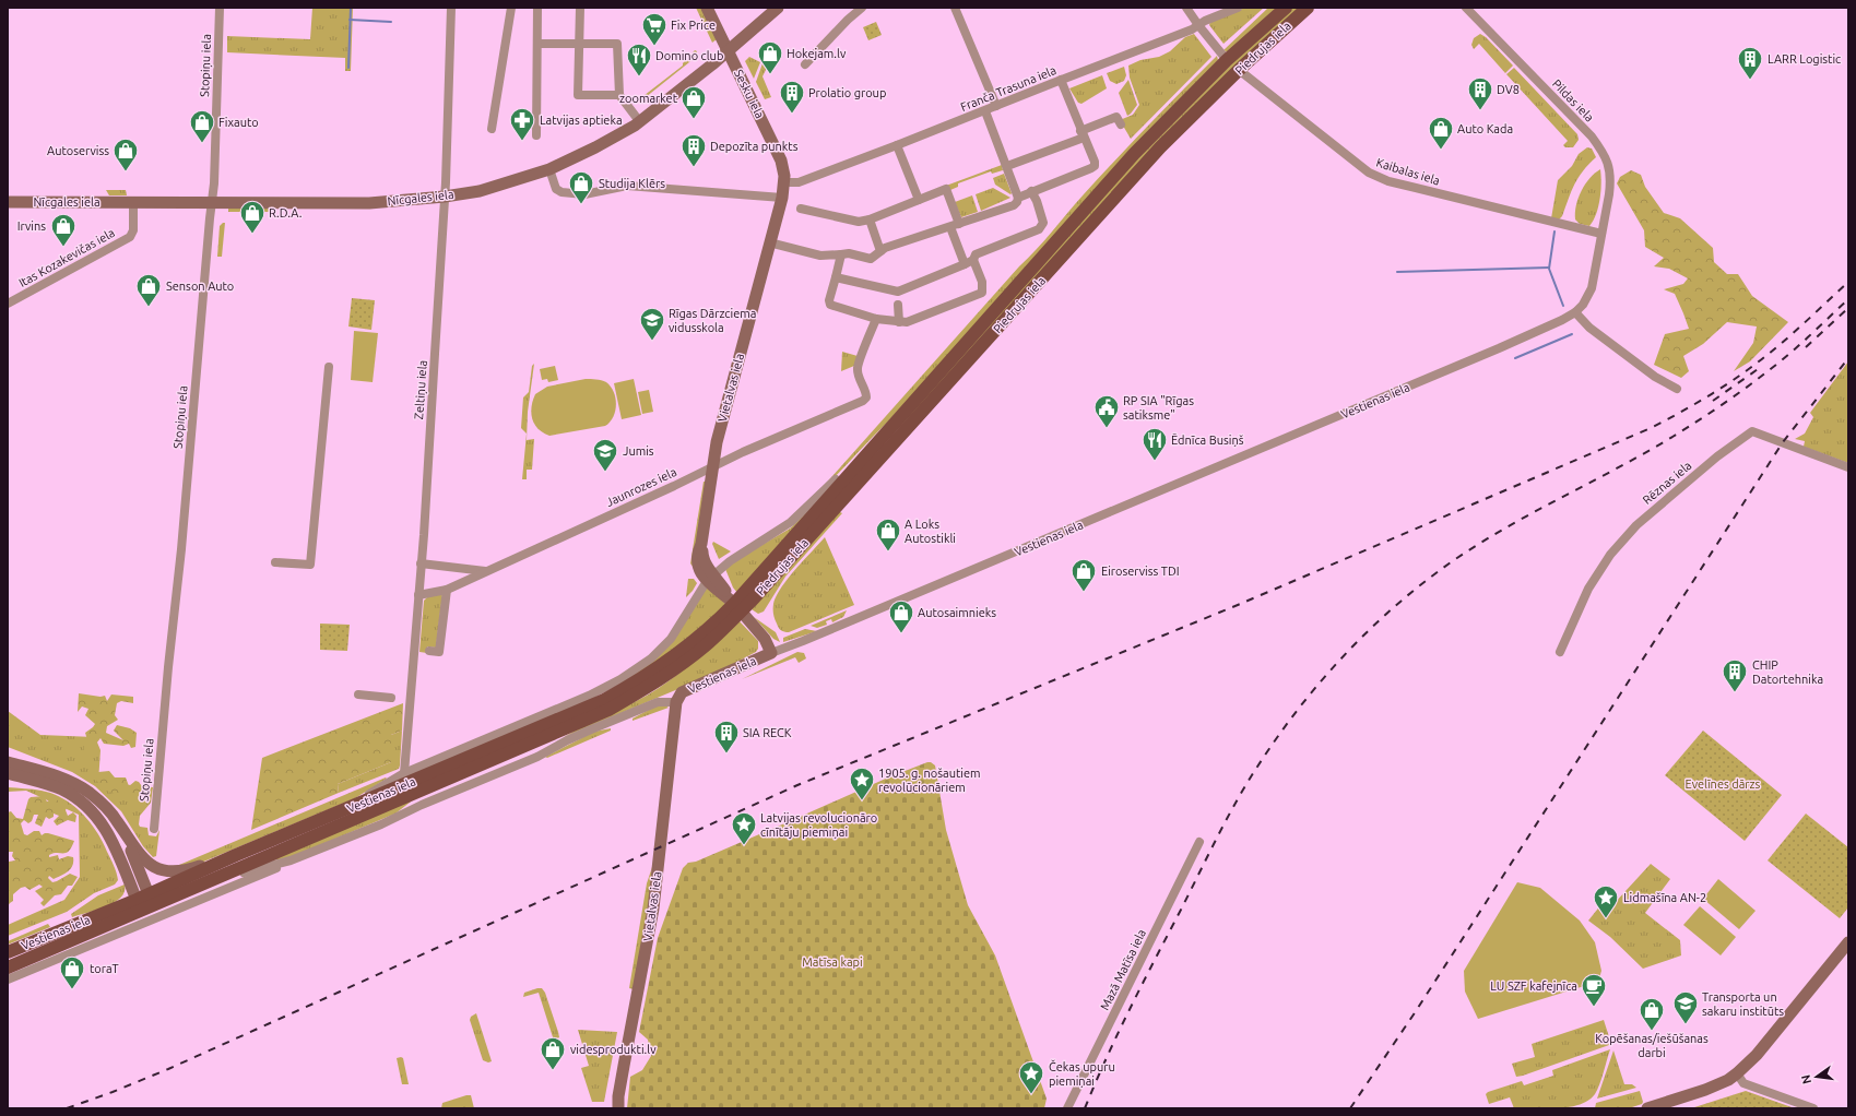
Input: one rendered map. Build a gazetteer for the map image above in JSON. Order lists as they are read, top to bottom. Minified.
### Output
{"streets":{"main road":["Piedrujas iela","Vestienas iela"],"street":["Stopiņu iela","Franča Trasuna iela","Sesku iela","Pildas iela","Kaibalas iela","Nīcgales iela","Itas Kozakevičas iela","Vietalvas iela","Zeltiņu iela","Rēznas iela","Jaunrozes iela","Mazā Matīsa iela"]},"crossings":[["Piedrujas iela","Kaibalas iela"],["Piedrujas iela","Vestienas iela"],["Stopiņu iela","Nīcgales iela"],["Franča Trasuna iela","Sesku iela"],["Franča Trasuna iela","Vietalvas iela"],["Sesku iela","Nīcgales iela"],["Sesku iela","Vietalvas iela"],["Pildas iela","Kaibalas iela"],["Pildas iela","Vestienas iela"],["Kaibalas iela","Vestienas iela"],["Nīcgales iela","Itas Kozakevičas iela"],["Nīcgales iela","Zeltiņu iela"],["Vietalvas iela","Vestienas iela"],["Vietalvas iela","Jaunrozes iela"],["Zeltiņu iela","Jaunrozes iela"]],"parks":["Evelīnes dārzs","Matīsa kapi"],"places":{"supermarket":["Fix Price"],"shop":["Hokejam.lv","zoomarket","Fixauto","Auto Kada","Autoserviss","Studija Klērs","R.D.A.","Irvins","Senson Auto","A Loks Autostikli","Eiroserviss TDI","Autosaimnieks","toraT","Kopēšanas/iešūšanas darbi","videsprodukti.lv"],"restaurant":["Domino club","Ēdnīca Busiņš"],"building":["LARR Logistic","DV8","Prolatio group","Depozīta punkts","CHIP Datortehnika","SIA RECK"],"pharmacy":["Latvijas aptieka"],"school or university":["Rīgas Dārzciema vidusskola","Jumis","Transporta un sakaru institūts"],"public building":["RP SIA \"Rīgas satiksme\""],"place":["1905. g. nošautiem revolūcionāriem","Latvijas revolucionāro cīnītāju piemiņai","Lidmašīna AN-2","Čekas upuru piemiņai"],"cafe":["LU SZF kafejnīca"]},"north":"left"}
